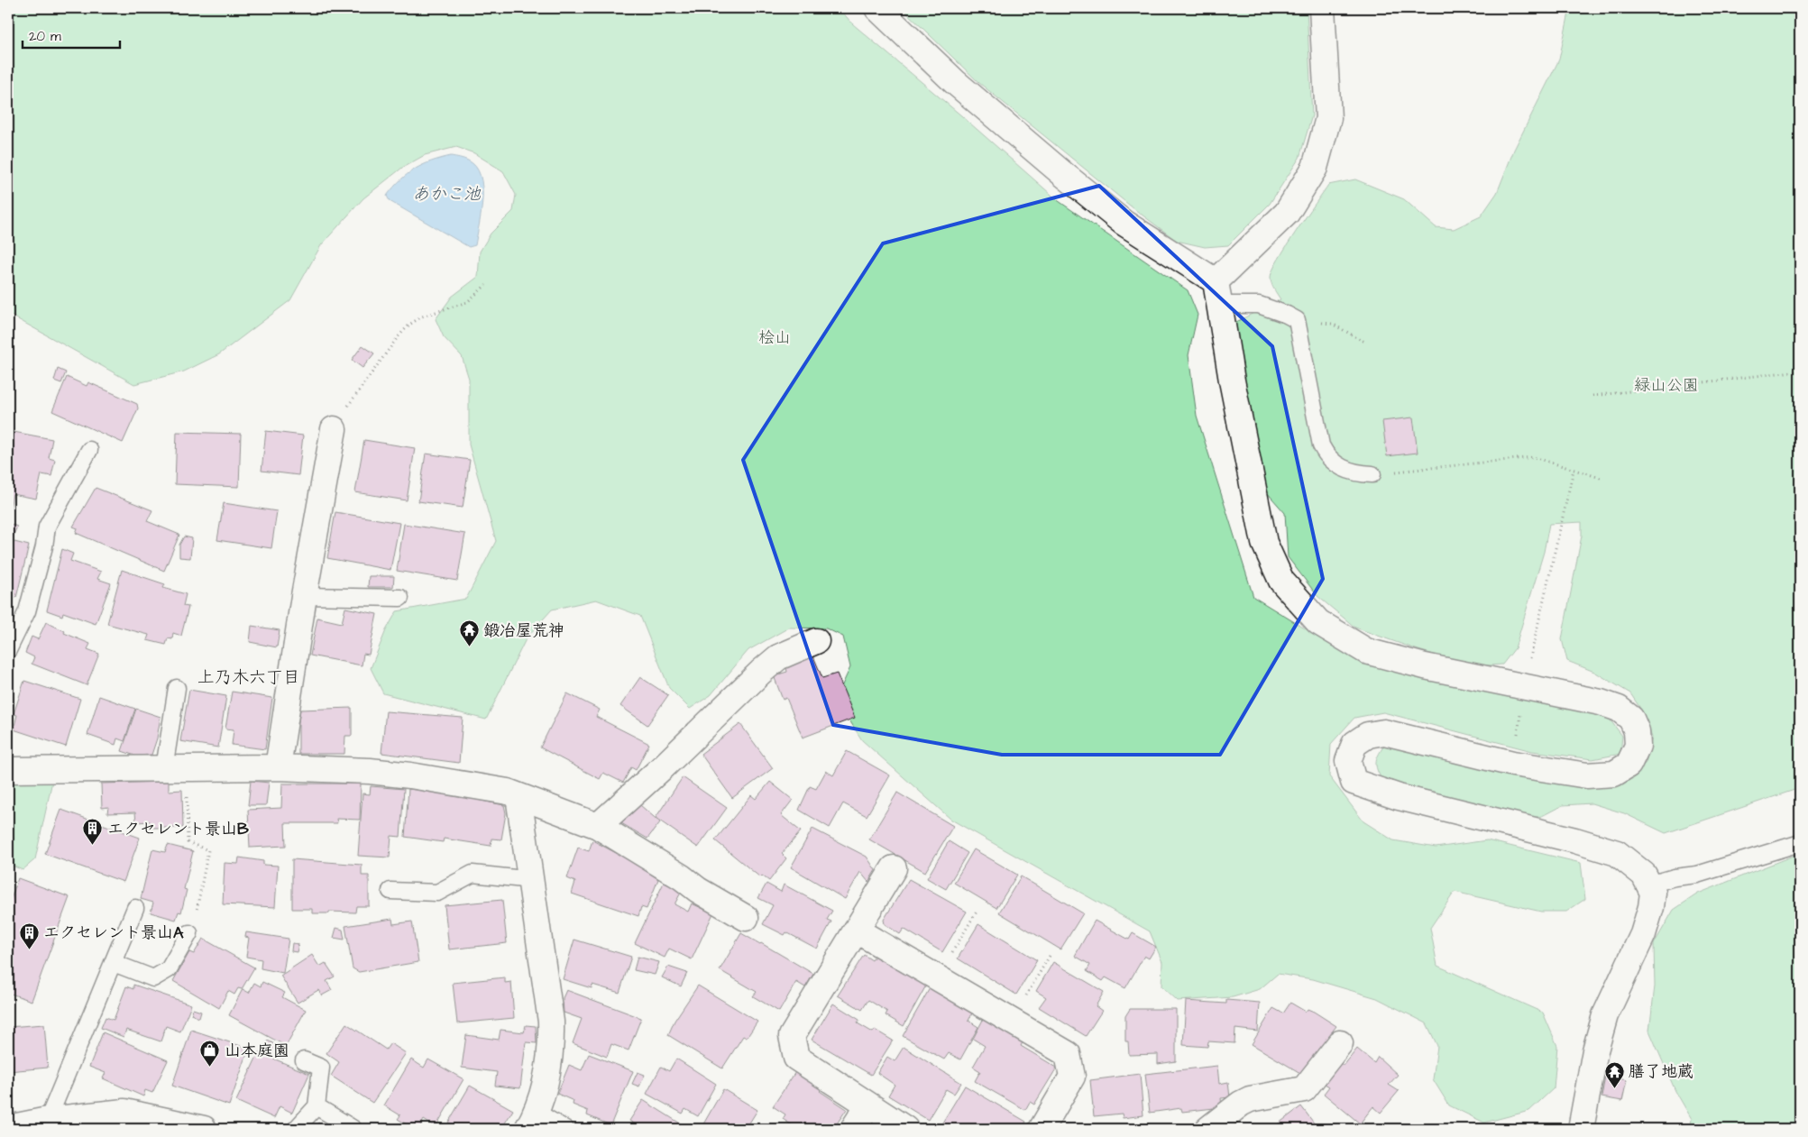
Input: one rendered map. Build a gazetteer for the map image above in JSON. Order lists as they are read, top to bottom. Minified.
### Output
{"districts":["上乃木六丁目"],"water":["あかこ池"],"parks":["桧山","緑山公園"],"places":{"temple":["鍛冶屋荒神","膳了地蔵"],"building":["エクセレント景山B","エクセレント景山A"],"shop":["山本庭園"]},"scale_bar":"20 m"}
